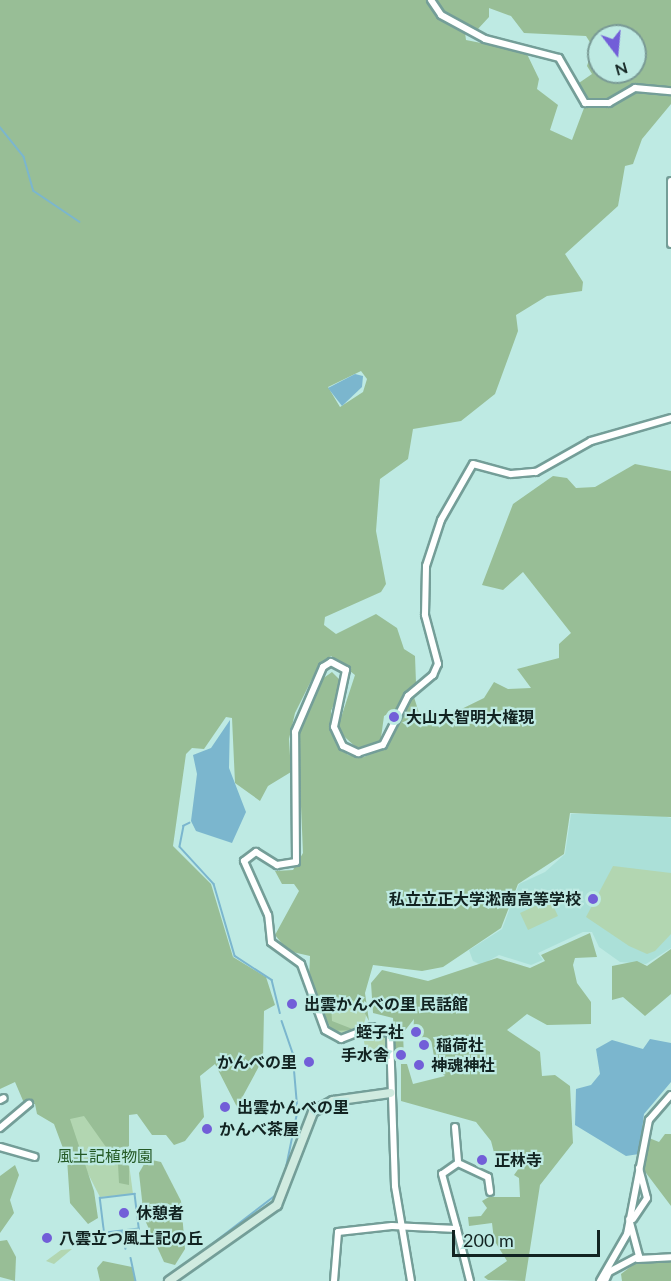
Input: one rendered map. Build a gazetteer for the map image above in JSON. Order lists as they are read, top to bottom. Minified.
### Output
{"parks":["風土記植物園"],"places":["大山大智明大権現","私立立正大学淞南高等学校","出雲かんべの里 民話館","蛭子社","稲荷社","手水舎","かんべの里","神魂神社","出雲かんべの里","かんべ茶屋","正林寺","休憩者","八雲立つ風土記の丘"],"scale_bar":"200 m","north":"bottom"}
